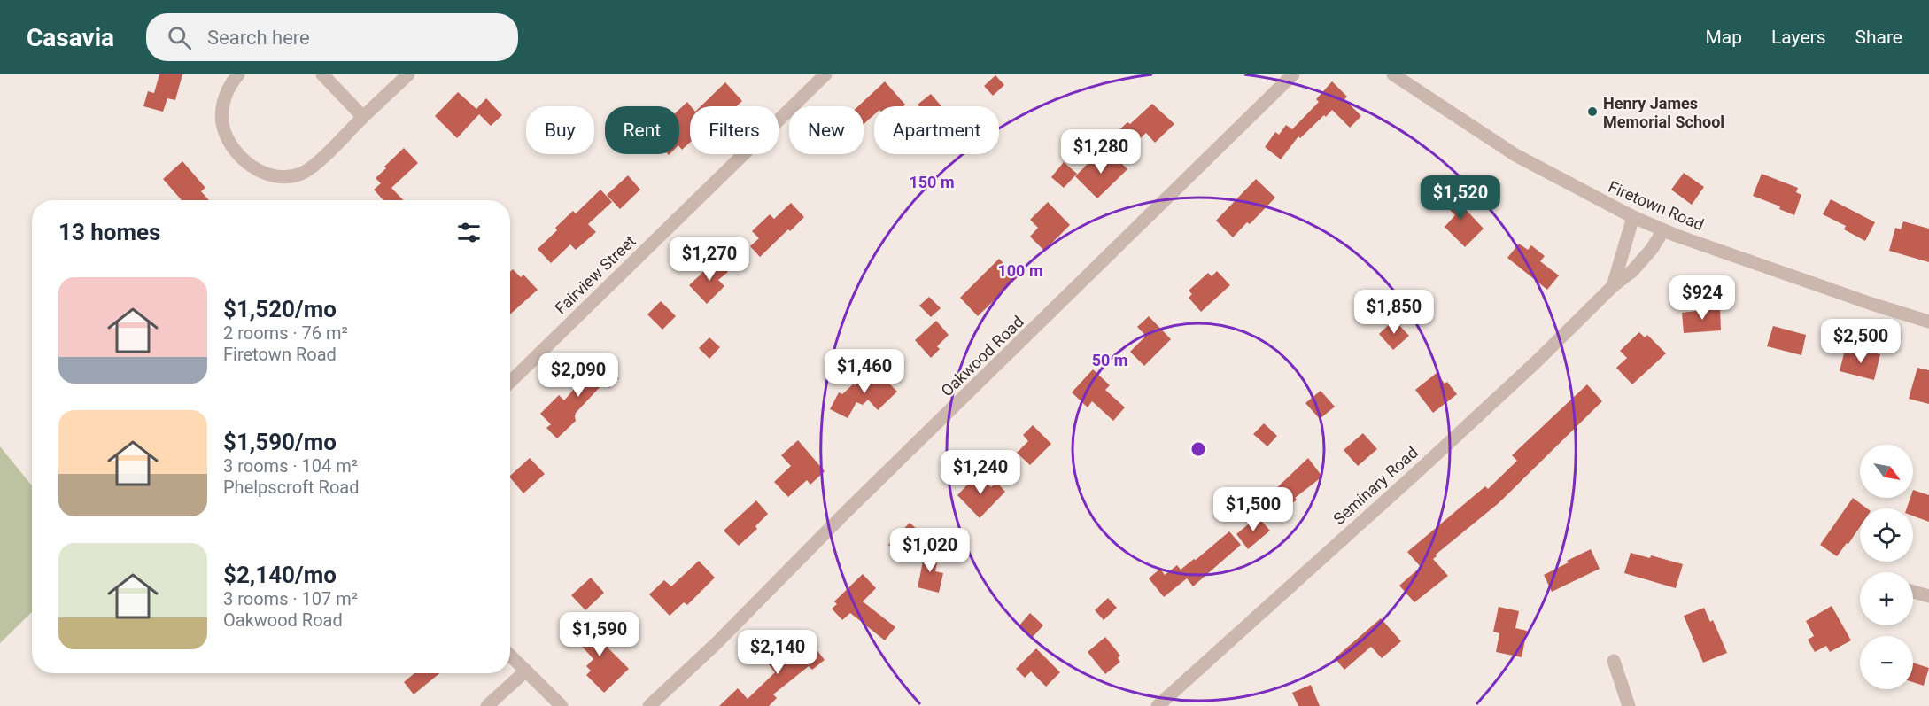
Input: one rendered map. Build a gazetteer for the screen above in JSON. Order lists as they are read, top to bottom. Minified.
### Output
{"streets":{"street":["Firetown Road","Fairview Street","Oakwood Road","Seminary Road"]},"crossings":[["Firetown Road","Seminary Road"]],"places":["Henry James Memorial School"],"north":"bottom right","page":{"header":"Casavia","search":"Search here","nav":["Map","Layers","Share"],"chip":["Buy","Rent","Filters","New","Apartment"],"price":["$1,280","$1,520","$1,270","$924","$1,850","$2,500","$1,460","$2,090","$1,240","$1,500","$1,020","$1,590","$2,140"],"heading":"13 homes","list":[{"name":"$1,520/mo","note":"2 rooms · 76 m² · Firetown Road"},{"name":"$1,590/mo","note":"3 rooms · 104 m² · Phelpscroft Road"},{"name":"$2,140/mo","note":"3 rooms · 107 m² · Oakwood Road"}],"map_buttons":["+","−"]},"rings":["150 m","100 m","50 m"]}
